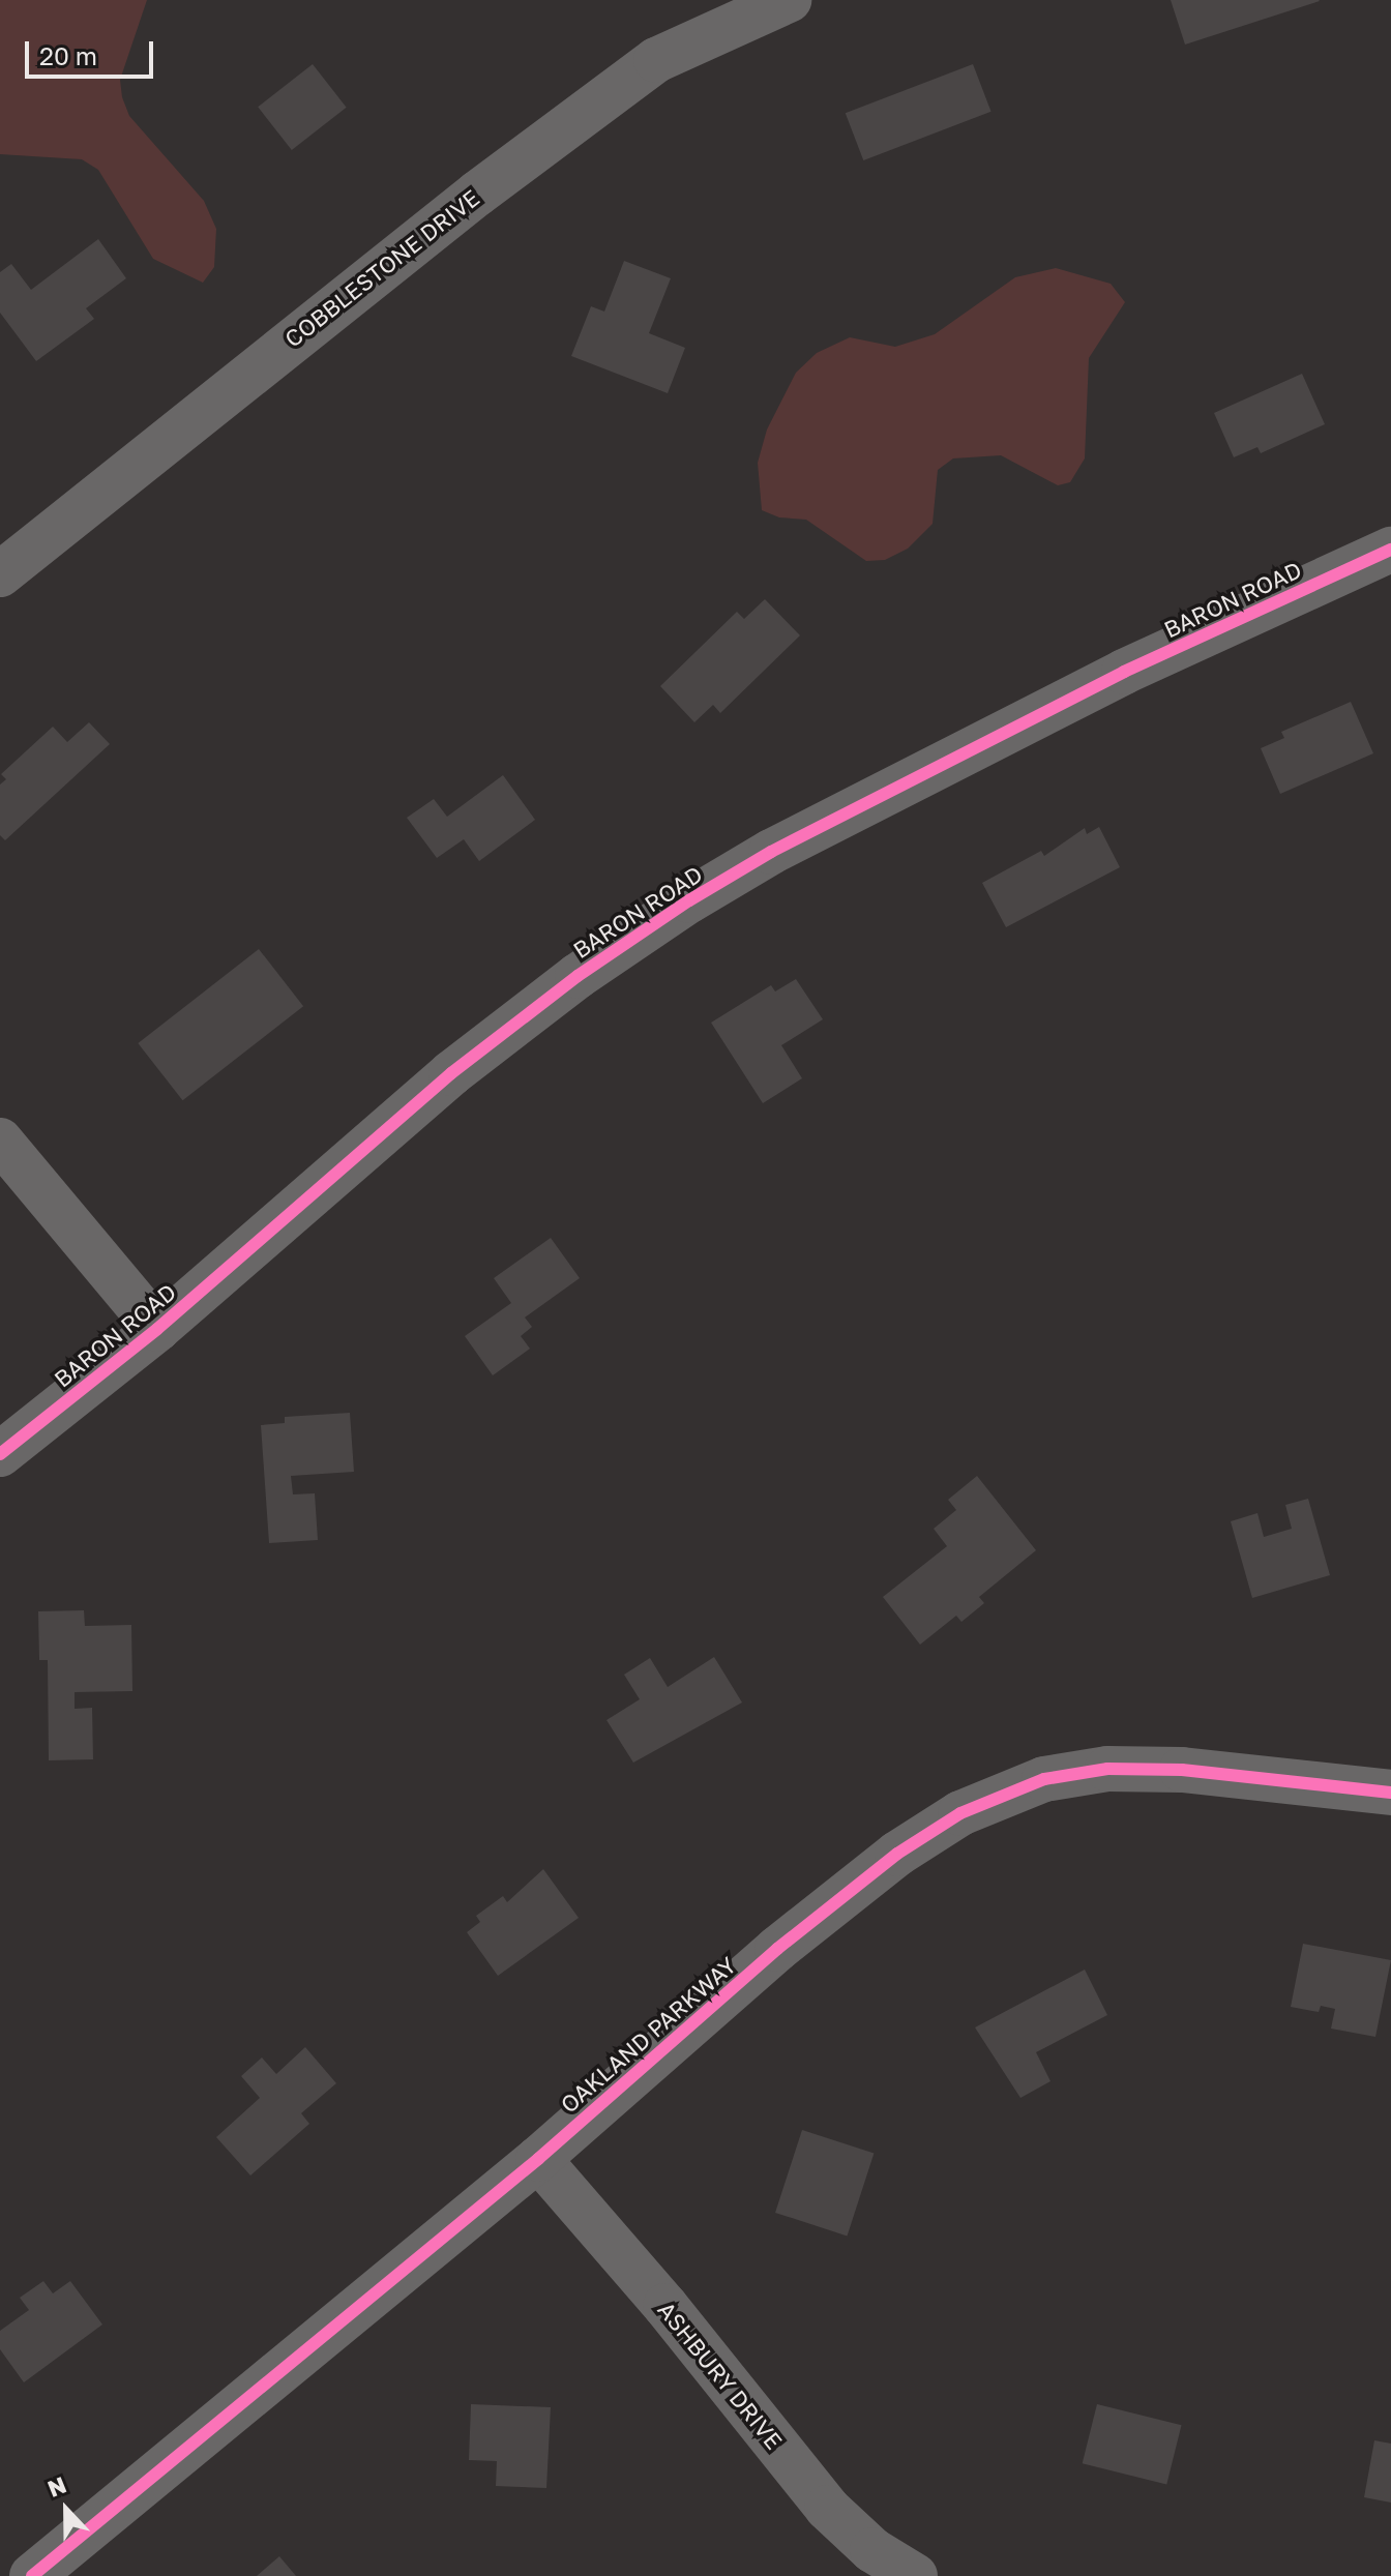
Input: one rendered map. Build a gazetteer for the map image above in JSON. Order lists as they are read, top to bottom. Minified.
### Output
{"streets":{"street":["COBBLESTONE DRIVE","BARON ROAD","OAKLAND PARKWAY","ASHBURY DRIVE"]},"crossings":[["OAKLAND PARKWAY","ASHBURY DRIVE"]],"scale_bar":"20 m","north":"top"}
